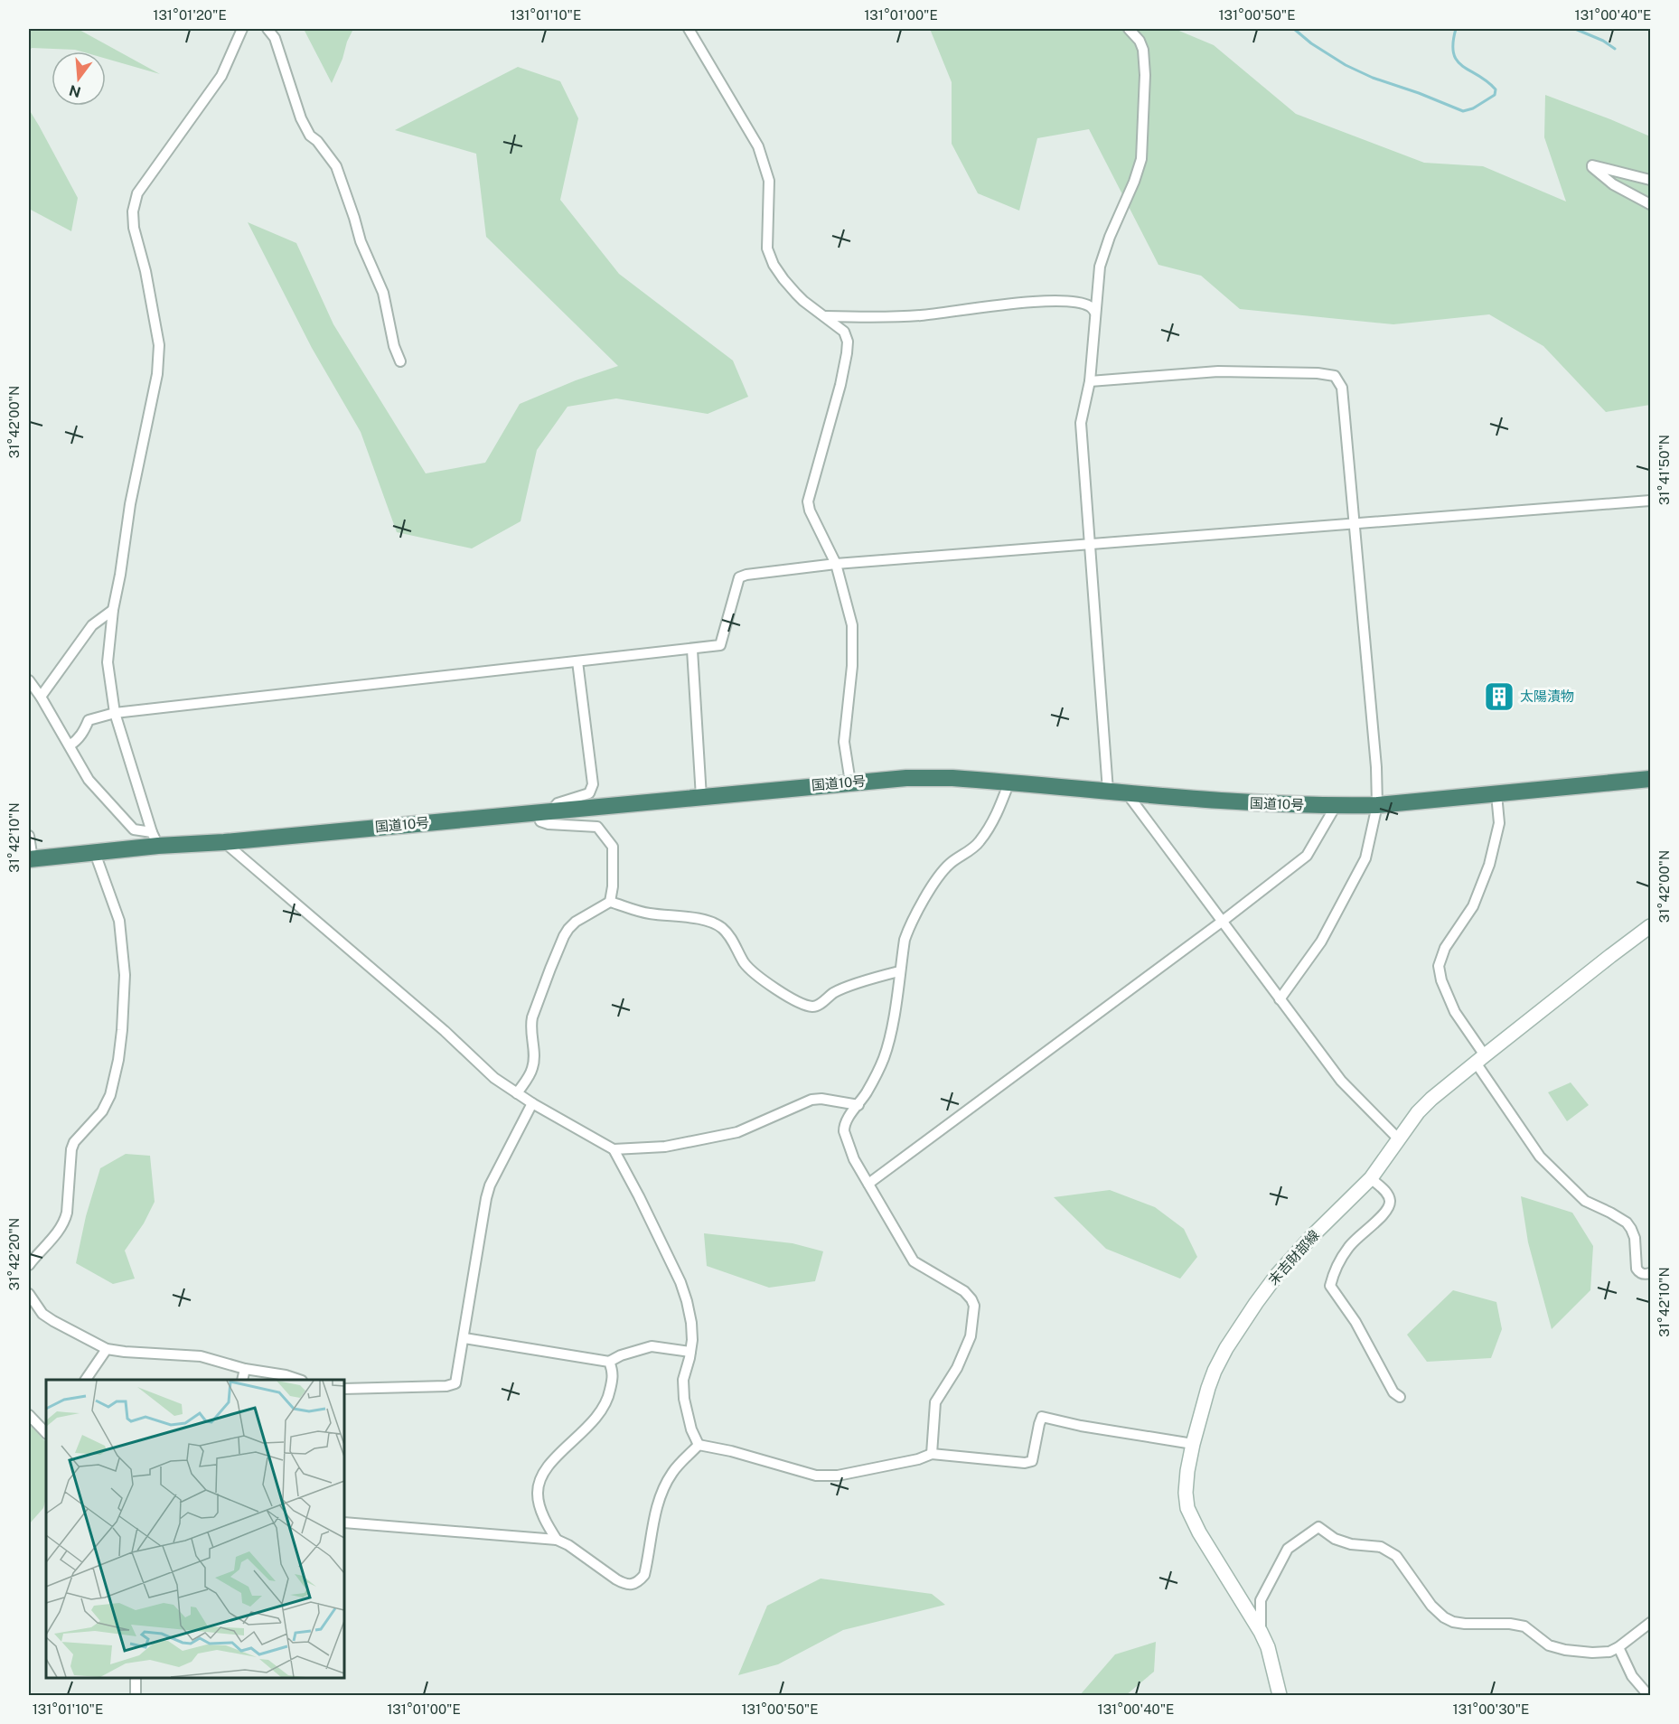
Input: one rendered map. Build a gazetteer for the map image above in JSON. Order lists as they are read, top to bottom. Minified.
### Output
{"streets":{"highway":["国道10号"],"main road":["末吉財部線"]},"places":{"building":["太陽漬物"]},"north":"bottom","coordinates":["131°01'20\"E","131°01'10\"E","131°01'00\"E","131°00'50\"E","131°00'40\"E","31°42'00\"N","31°41'50\"N","31°42'10\"N","31°42'20\"N","131°00'30\"E"]}
